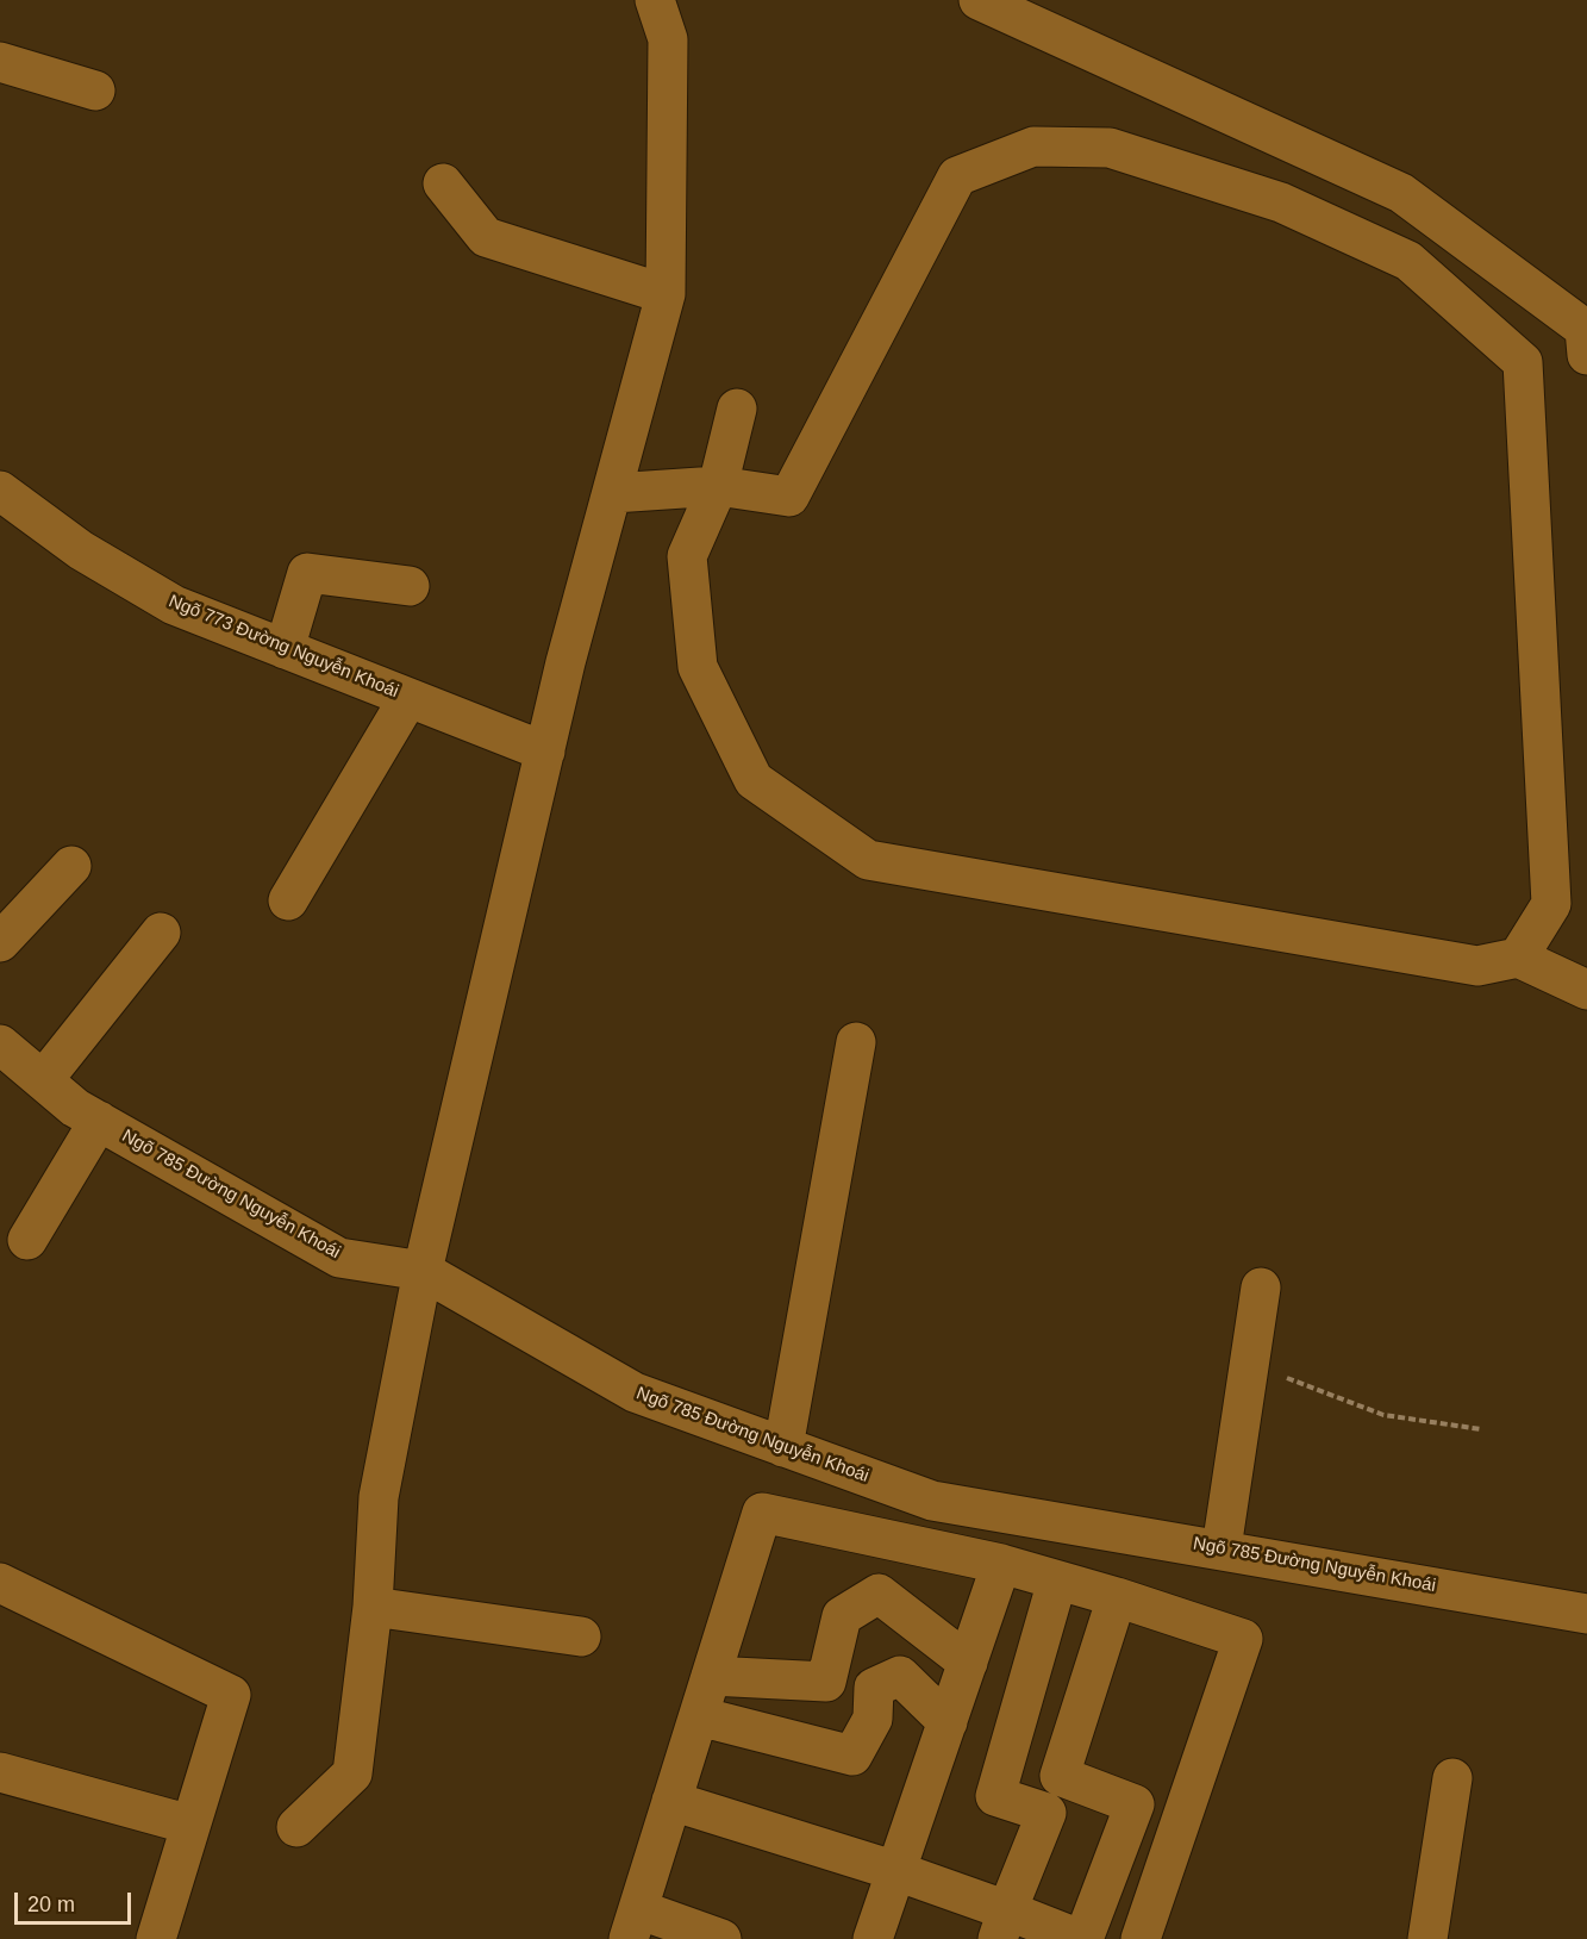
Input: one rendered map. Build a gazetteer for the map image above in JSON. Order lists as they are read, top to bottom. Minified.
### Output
{"streets":{"street":["Ngõ 773 Đường Nguyễn Khoái","Ngõ 785 Đường Nguyễn Khoái"]},"scale_bar":"20 m"}
